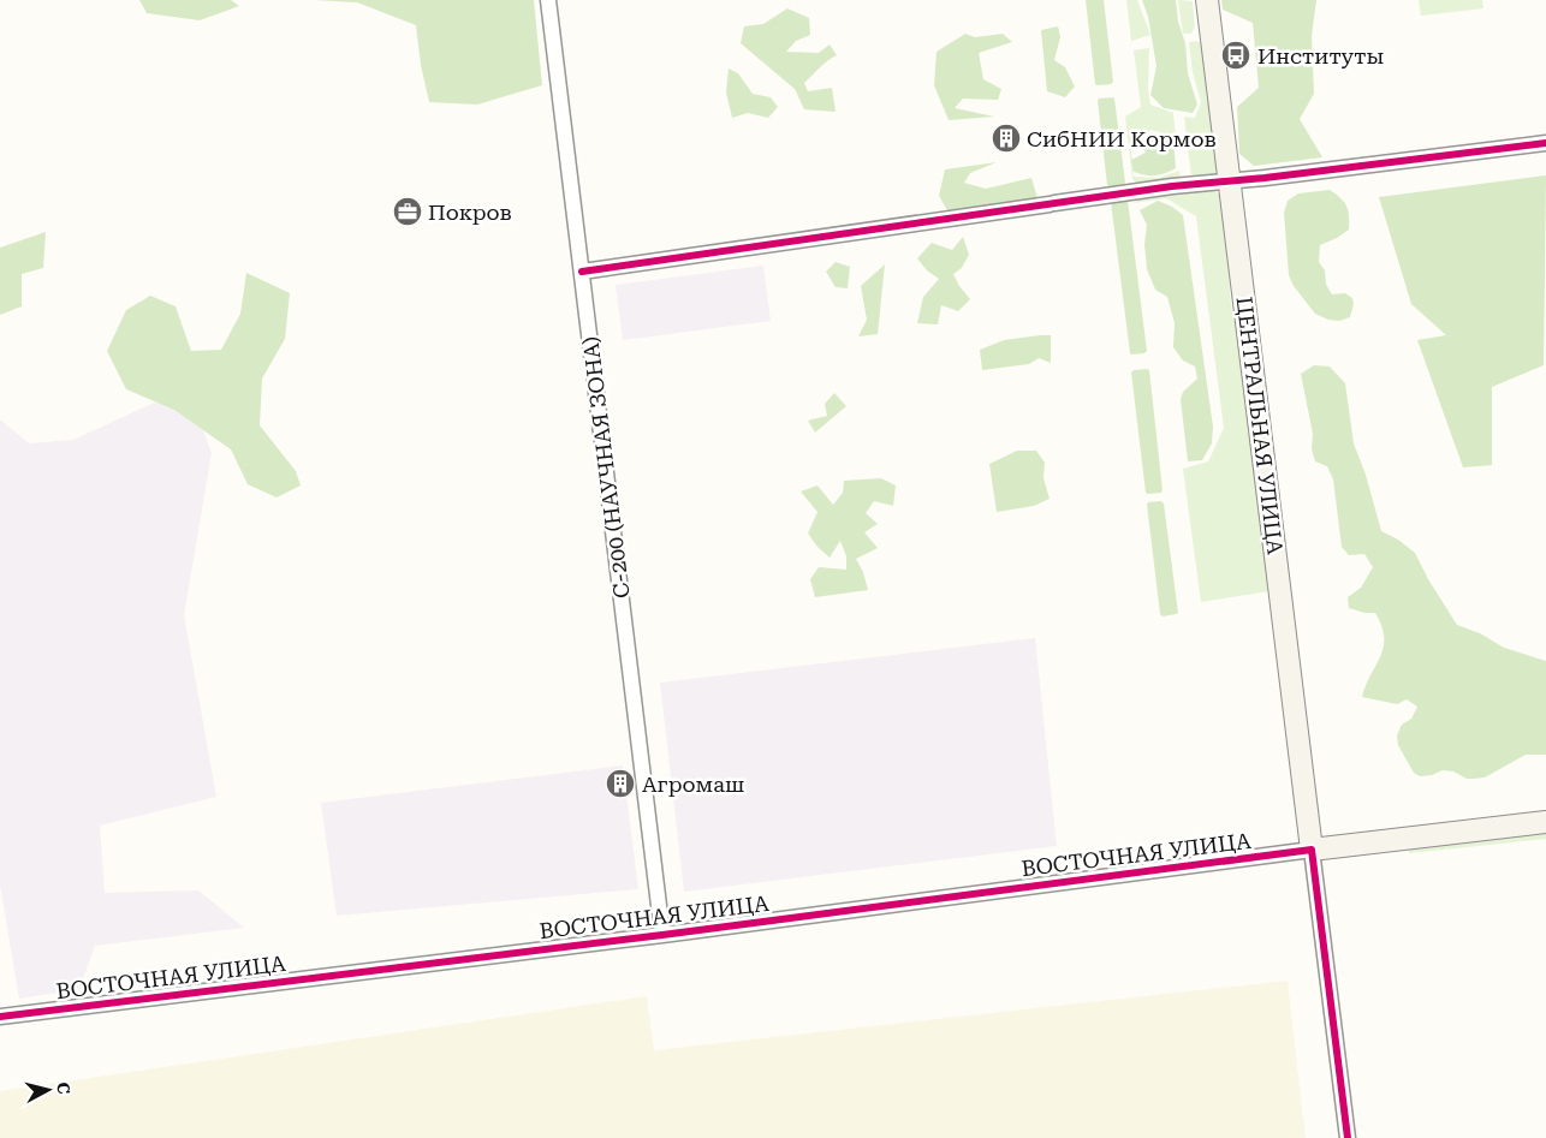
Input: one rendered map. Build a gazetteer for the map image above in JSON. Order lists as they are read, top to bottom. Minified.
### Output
{"streets":{"main road":["ЦЕНТРАЛЬНАЯ УЛИЦА","ВОСТОЧНАЯ УЛИЦА"],"street":["С-200 (НАУЧНАЯ ЗОНА)"]},"crossings":[["ЦЕНТРАЛЬНАЯ УЛИЦА","ВОСТОЧНАЯ УЛИЦА"],["С-200 (НАУЧНАЯ ЗОНА)","ВОСТОЧНАЯ УЛИЦА"]],"places":{"bus stop":["Институты"],"building":["СибНИИ Кормов","Агромаш"],"office":["Покров"]},"north":"right"}
